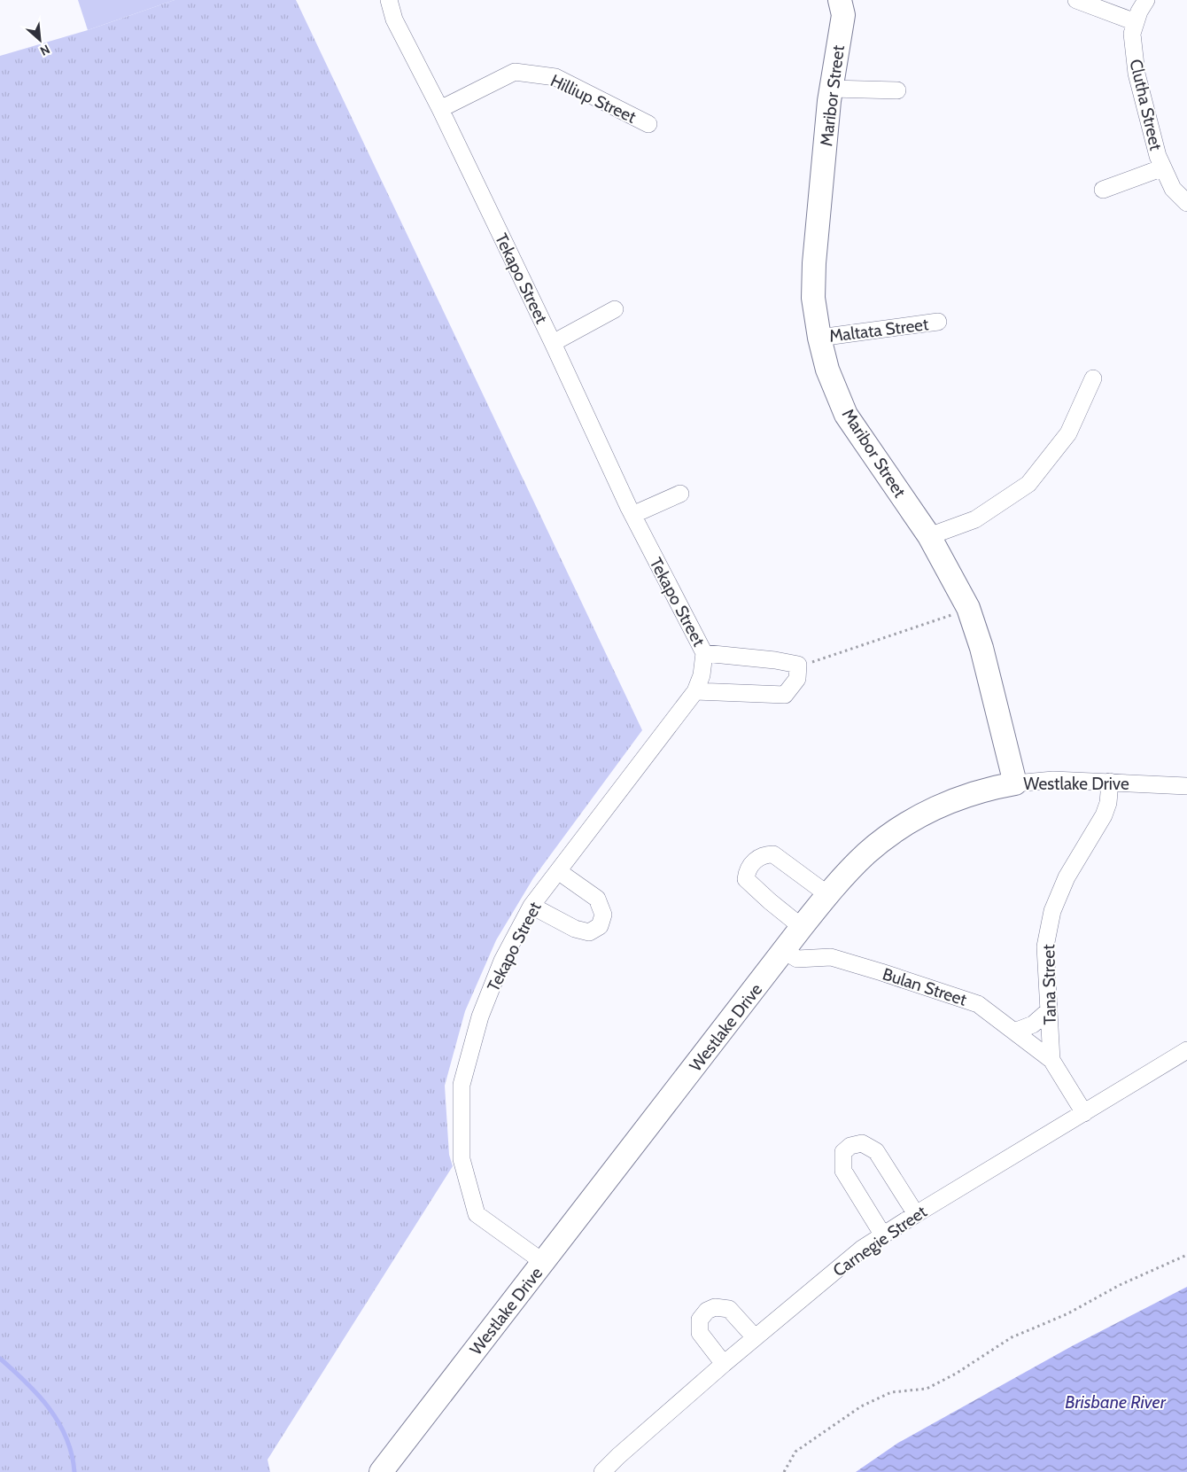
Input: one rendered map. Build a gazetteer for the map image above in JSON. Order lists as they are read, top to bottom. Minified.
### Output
{"streets":{"street":["Maribor Street","Hilliup Street","Clutha Street","Tekapo Street","Maltata Street","Westlake Drive","Tana Street","Bulan Street","Carnegie Street"]},"crossings":[["Maribor Street","Maltata Street"],["Maribor Street","Westlake Drive"],["Hilliup Street","Tekapo Street"],["Tekapo Street","Westlake Drive"],["Westlake Drive","Tana Street"],["Westlake Drive","Bulan Street"],["Tana Street","Bulan Street"],["Tana Street","Carnegie Street"]],"water":["Brisbane River"],"north":"bottom right"}
